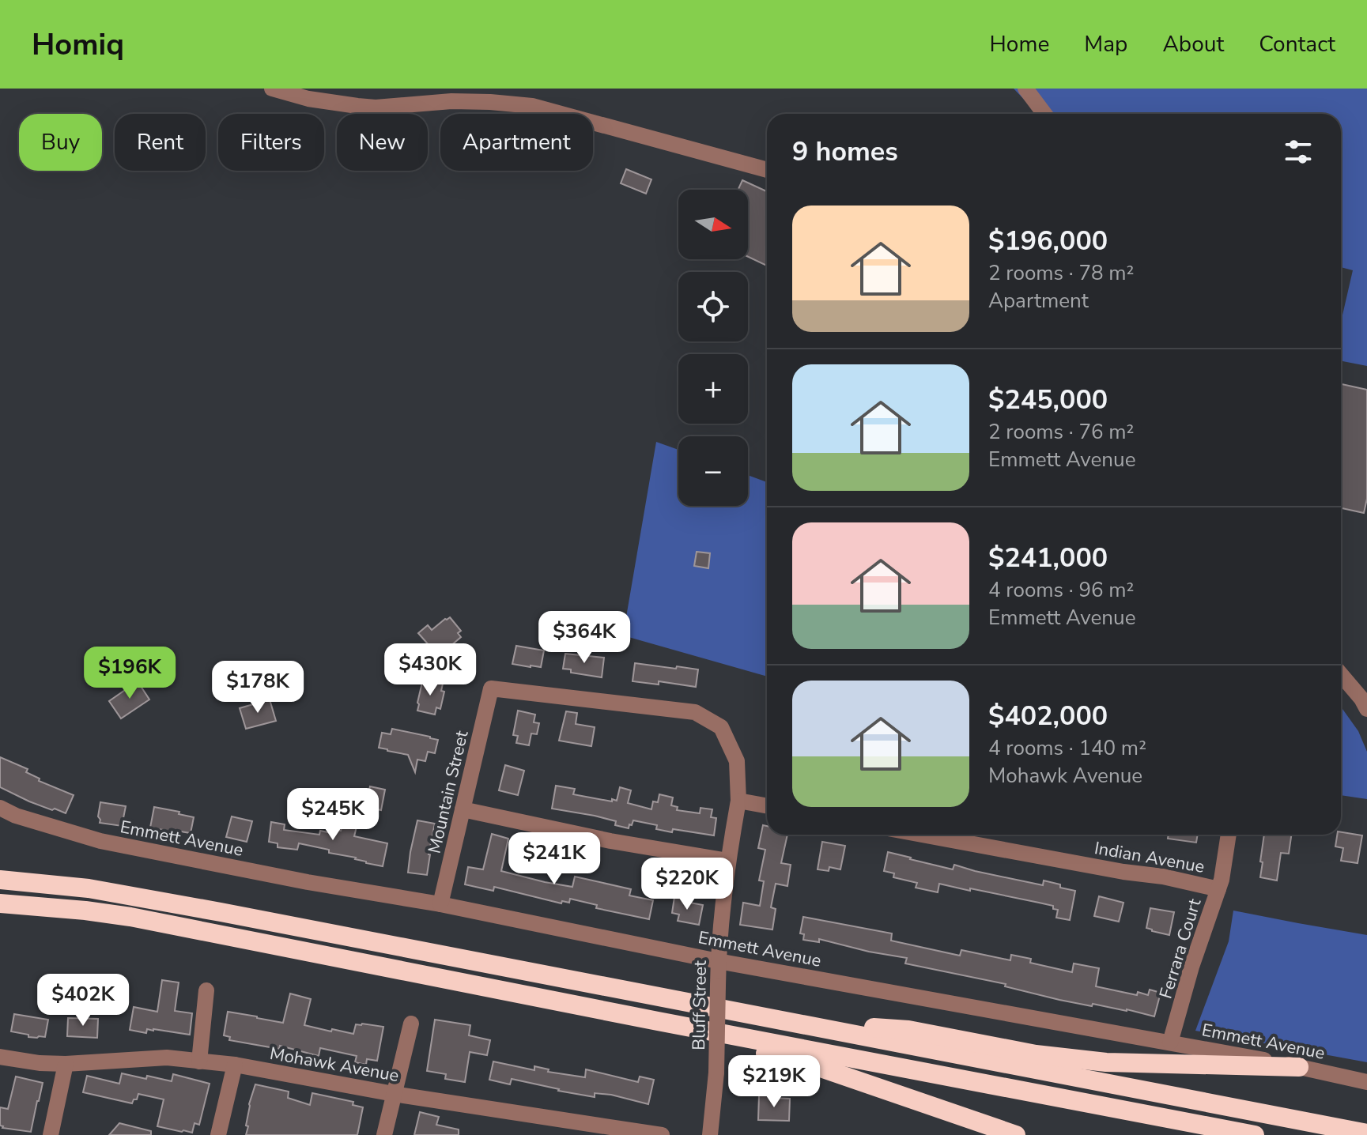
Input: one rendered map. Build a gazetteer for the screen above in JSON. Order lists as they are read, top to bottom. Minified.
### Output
{"streets":{"street":["Mountain Street","Emmett Avenue","Indian Avenue","Ferrara Court","Bluff Street","Mohawk Avenue"]},"crossings":[["Mountain Street","Emmett Avenue"],["Mountain Street","Bluff Street"],["Emmett Avenue","Ferrara Court"],["Emmett Avenue","Bluff Street"],["Indian Avenue","Ferrara Court"]],"north":"right","page":{"header":"Homiq","nav":["Home","Map","About","Contact"],"chip":["Buy","Rent","Filters","New","Apartment"],"heading":"9 homes","map_buttons":["+","−"],"list":[{"name":"$196,000","note":"2 rooms · 78 m² · Apartment"},{"name":"$245,000","note":"2 rooms · 76 m² · Emmett Avenue"},{"name":"$241,000","note":"4 rooms · 96 m² · Emmett Avenue"},{"name":"$402,000","note":"4 rooms · 140 m² · Mohawk Avenue"}],"price":["$364K","$430K","$196K","$178K","$245K","$241K","$220K","$402K","$219K"]}}
